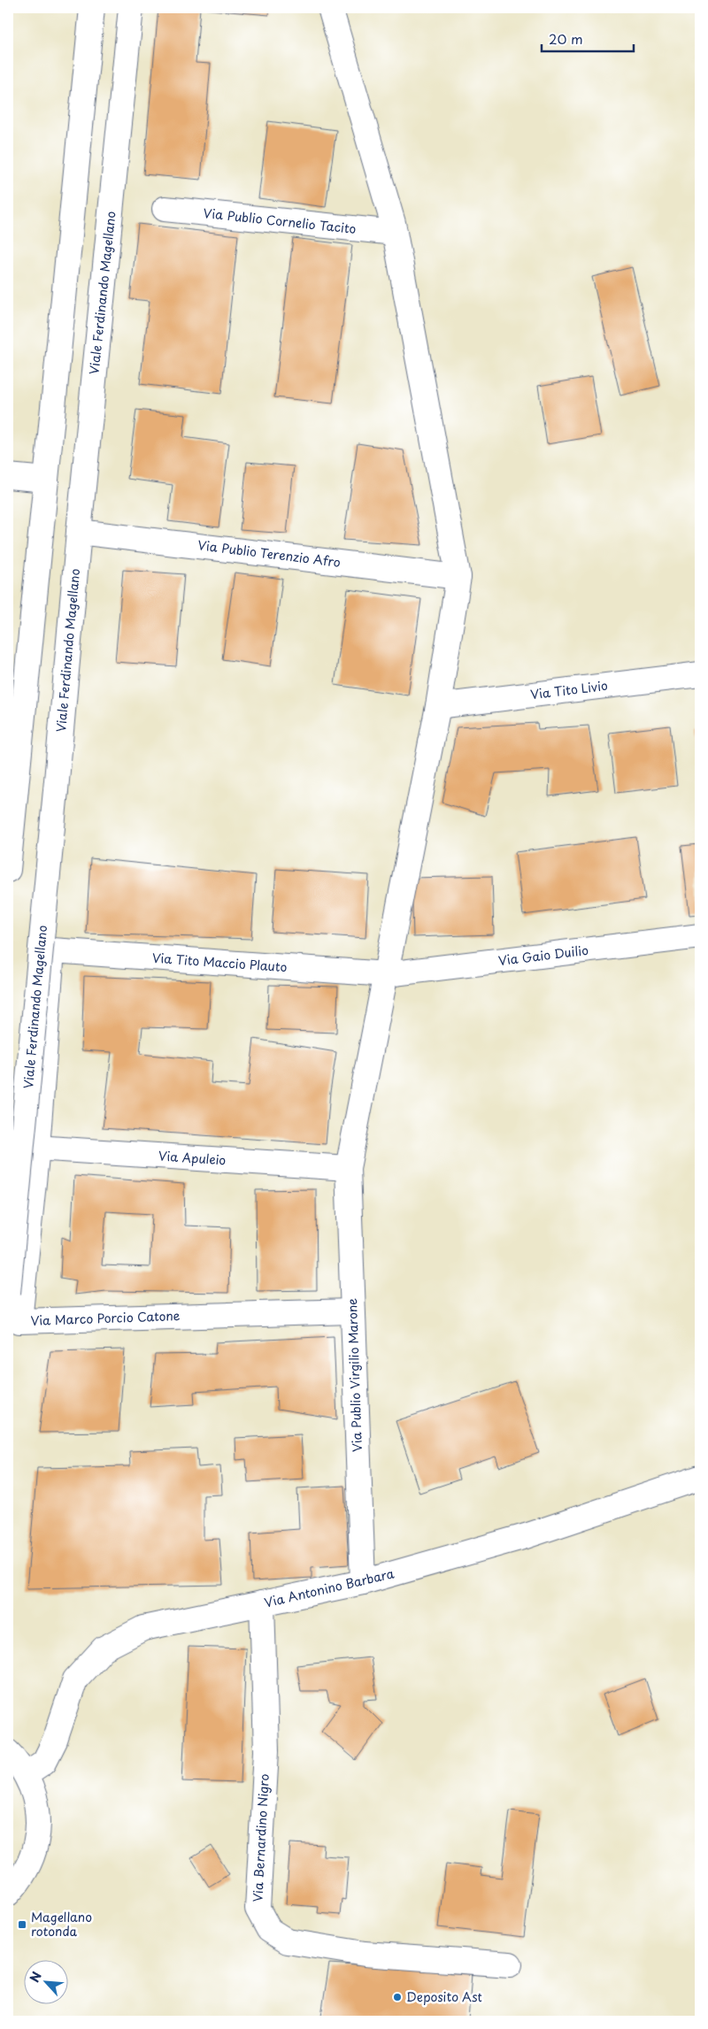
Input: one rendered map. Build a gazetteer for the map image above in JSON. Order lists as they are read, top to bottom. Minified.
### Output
{"streets":{"street":["Via Publio Cornelio Tacito","Viale Ferdinando Magellano","Via Publio Terenzio Afro","Via Tito Livio","Via Gaio Duilio","Via Tito Maccio Plauto","Via Apuleio","Via Marco Porcio Catone","Via Publio Virgilio Marone","Via Antonino Barbara","Via Bernardino Nigro"]},"crossings":[["Via Publio Cornelio Tacito","Via Publio Virgilio Marone"],["Viale Ferdinando Magellano","Via Publio Terenzio Afro"],["Via Publio Terenzio Afro","Via Publio Virgilio Marone"],["Via Tito Livio","Via Publio Virgilio Marone"],["Via Gaio Duilio","Via Tito Maccio Plauto"],["Via Gaio Duilio","Via Publio Virgilio Marone"],["Via Tito Maccio Plauto","Via Marco Porcio Catone"],["Via Tito Maccio Plauto","Via Publio Virgilio Marone"],["Via Apuleio","Via Marco Porcio Catone"],["Via Apuleio","Via Publio Virgilio Marone"],["Via Marco Porcio Catone","Via Publio Virgilio Marone"],["Via Publio Virgilio Marone","Via Antonino Barbara"],["Via Antonino Barbara","Via Bernardino Nigro"]],"places":{"transit":["Magellano rotonda"],"other":["Deposito Ast"]},"scale_bar":"20 m","north":"top left"}
